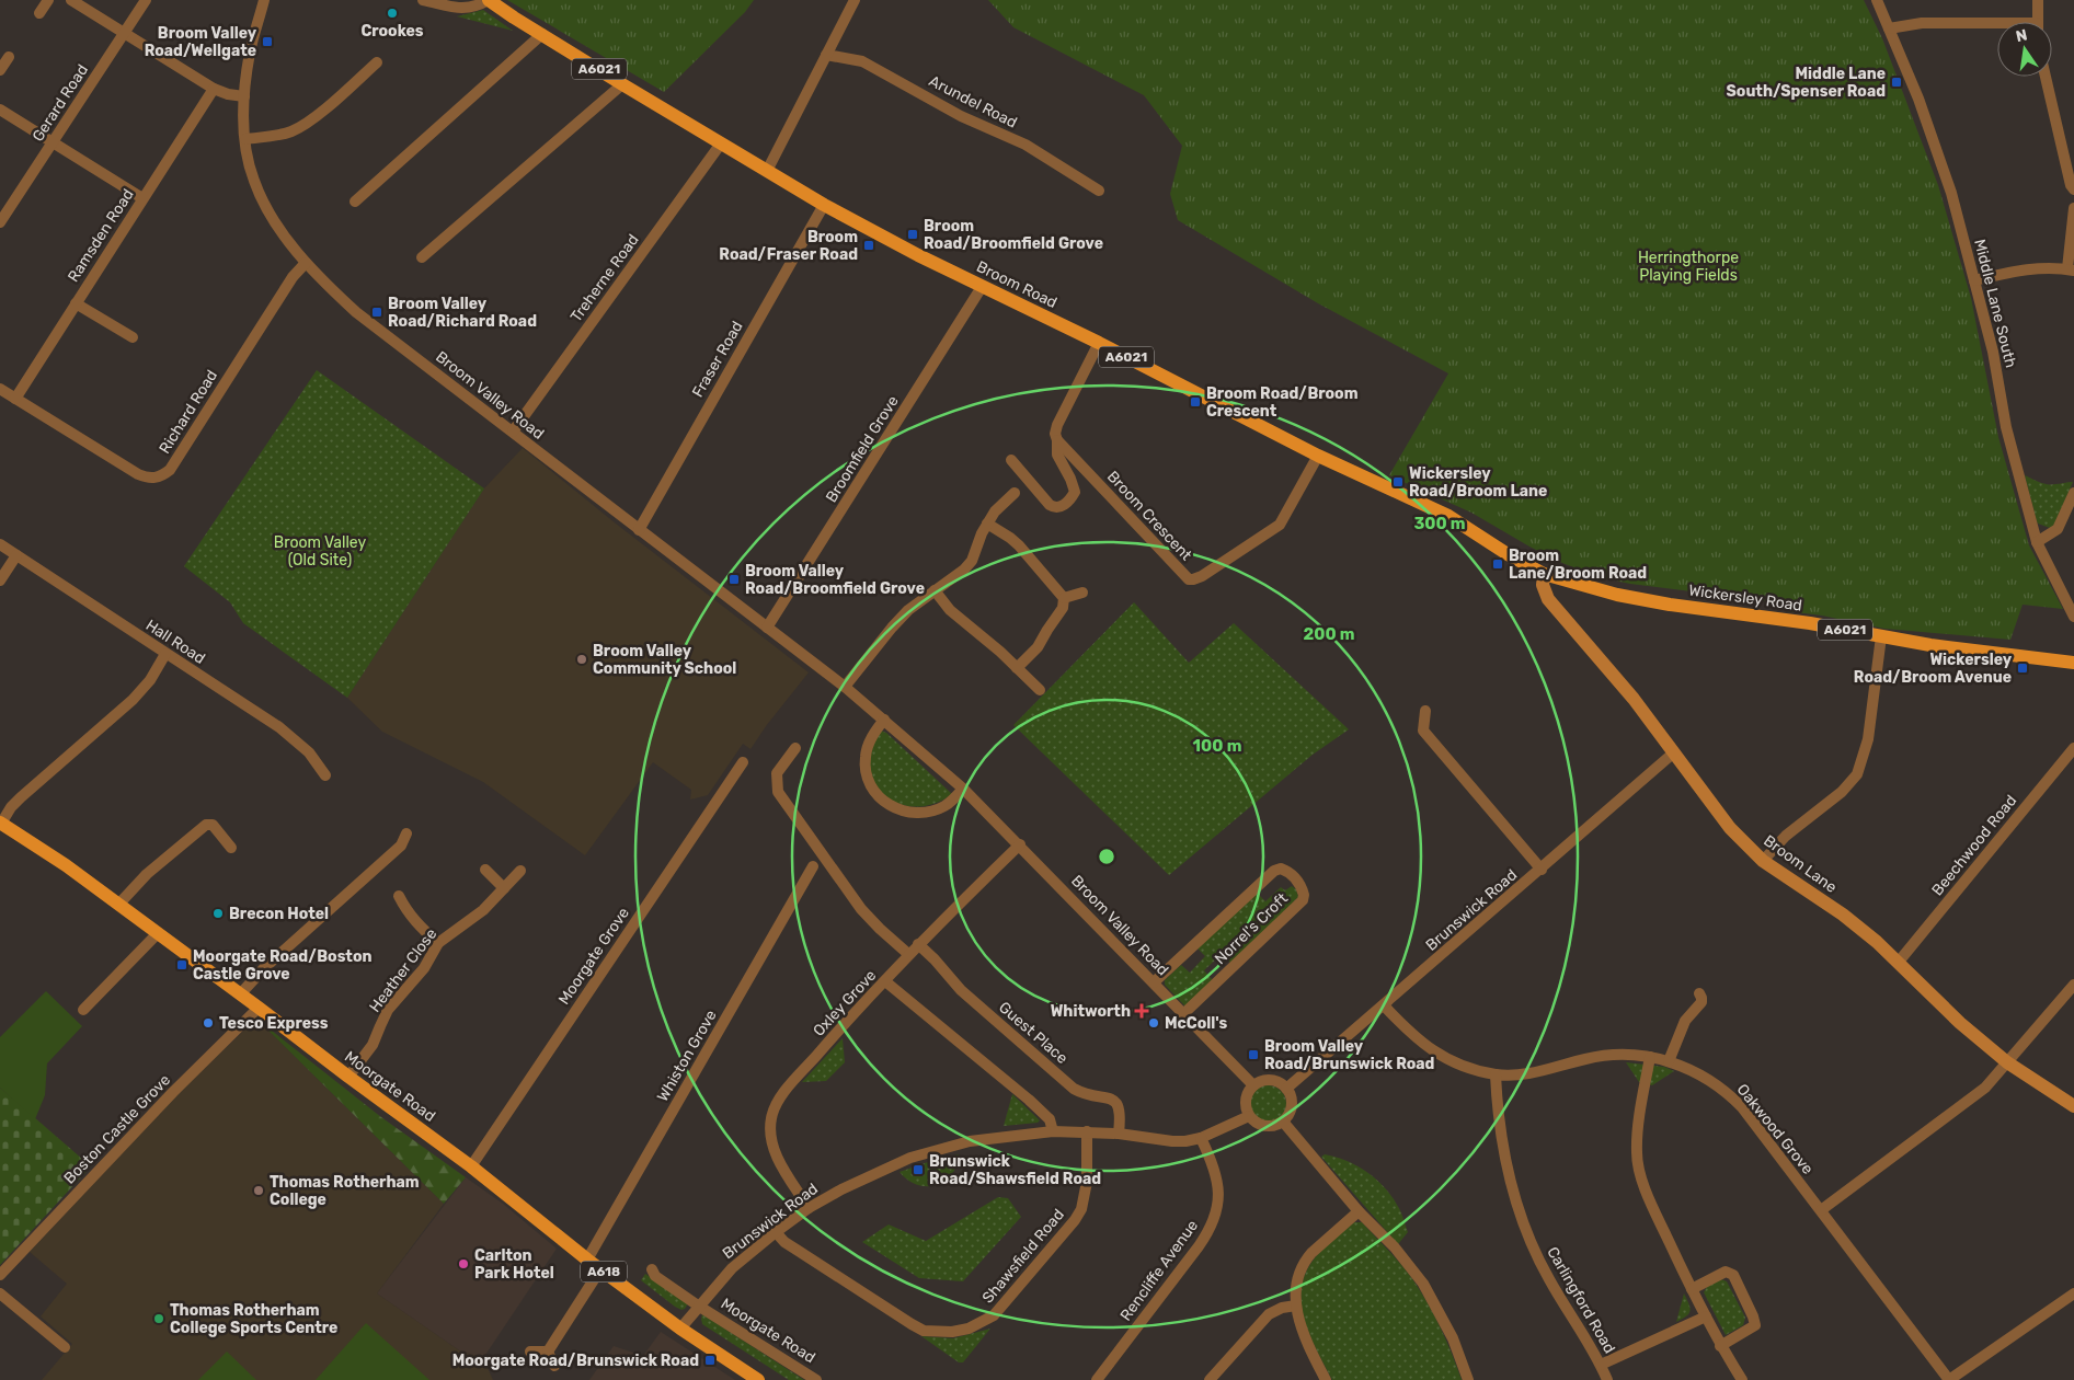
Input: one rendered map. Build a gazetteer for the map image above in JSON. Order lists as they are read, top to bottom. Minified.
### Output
{"streets":{"main road":["A6021","Broom Road","Wickersley Road","Broom Lane","Moorgate Road","A618"],"street":["Arundel Road","Gerard Road","Ramsden Road","Treherne Road","Middle Lane South","Fraser Road","Broom Valley Road","Richard Road","Broomfield Grove","Broom Crescent","Hall Road","Beechwood Road","Brunswick Road","Norrel's Croft","Moorgate Grove","Heather Close","Oxley Grove","Guest Place","Whiston Grove","Boston Castle Grove","Oakwood Grove","Shawsfield Road","Rencliffe Avenue","Carlingford Road"]},"crossings":[["Ramsden Road","Richard Road"],["Treherne Road","Broom Road"],["Treherne Road","Broom Valley Road"],["Broom Road","Fraser Road"],["Broom Road","Broomfield Grove"],["Broom Road","Broom Crescent"],["Broom Road","Wickersley Road"],["Broom Road","Broom Lane"],["Fraser Road","Broom Valley Road"],["Broom Valley Road","Richard Road"],["Broom Valley Road","Broomfield Grove"],["Broom Valley Road","Brunswick Road"],["Broom Valley Road","Norrel's Croft"],["Broom Valley Road","Oxley Grove"],["Wickersley Road","Broom Lane"],["Beechwood Road","Broom Lane"],["Broom Lane","Brunswick Road"],["Brunswick Road","Oxley Grove"],["Brunswick Road","Guest Place"],["Brunswick Road","Moorgate Road"],["Brunswick Road","Oakwood Grove"],["Brunswick Road","Shawsfield Road"],["Brunswick Road","Rencliffe Avenue"],["Moorgate Grove","Moorgate Road"],["Heather Close","Moorgate Road"],["Oxley Grove","Guest Place"],["Whiston Grove","Moorgate Road"],["Moorgate Road","Boston Castle Grove"],["Oakwood Grove","Carlingford Road"]],"parks":["Herringthorpe Playing Fields","Broom Valley (Old Site)"],"places":{"other":["Crookes","Broom Valley Community School","Brecon Hotel","Tesco Express","McColl's","Thomas Rotherham College","Carlton Park Hotel","Thomas Rotherham College Sports Centre"],"transit":["Broom Valley Road/Wellgate","Middle Lane South/Spenser Road","Broom Road/Broomfield Grove","Broom Road/Fraser Road","Broom Valley Road/Richard Road","Broom Road/Broom Crescent","Wickersley Road/Broom Lane","Broom Lane/Broom Road","Broom Valley Road/Broomfield Grove","Wickersley Road/Broom Avenue","Moorgate Road/Boston Castle Grove","Broom Valley Road/Brunswick Road","Brunswick Road/Shawsfield Road","Moorgate Road/Brunswick Road"],"health":["Whitworth"]},"north":"top","rings":["300 m","200 m","100 m"]}
